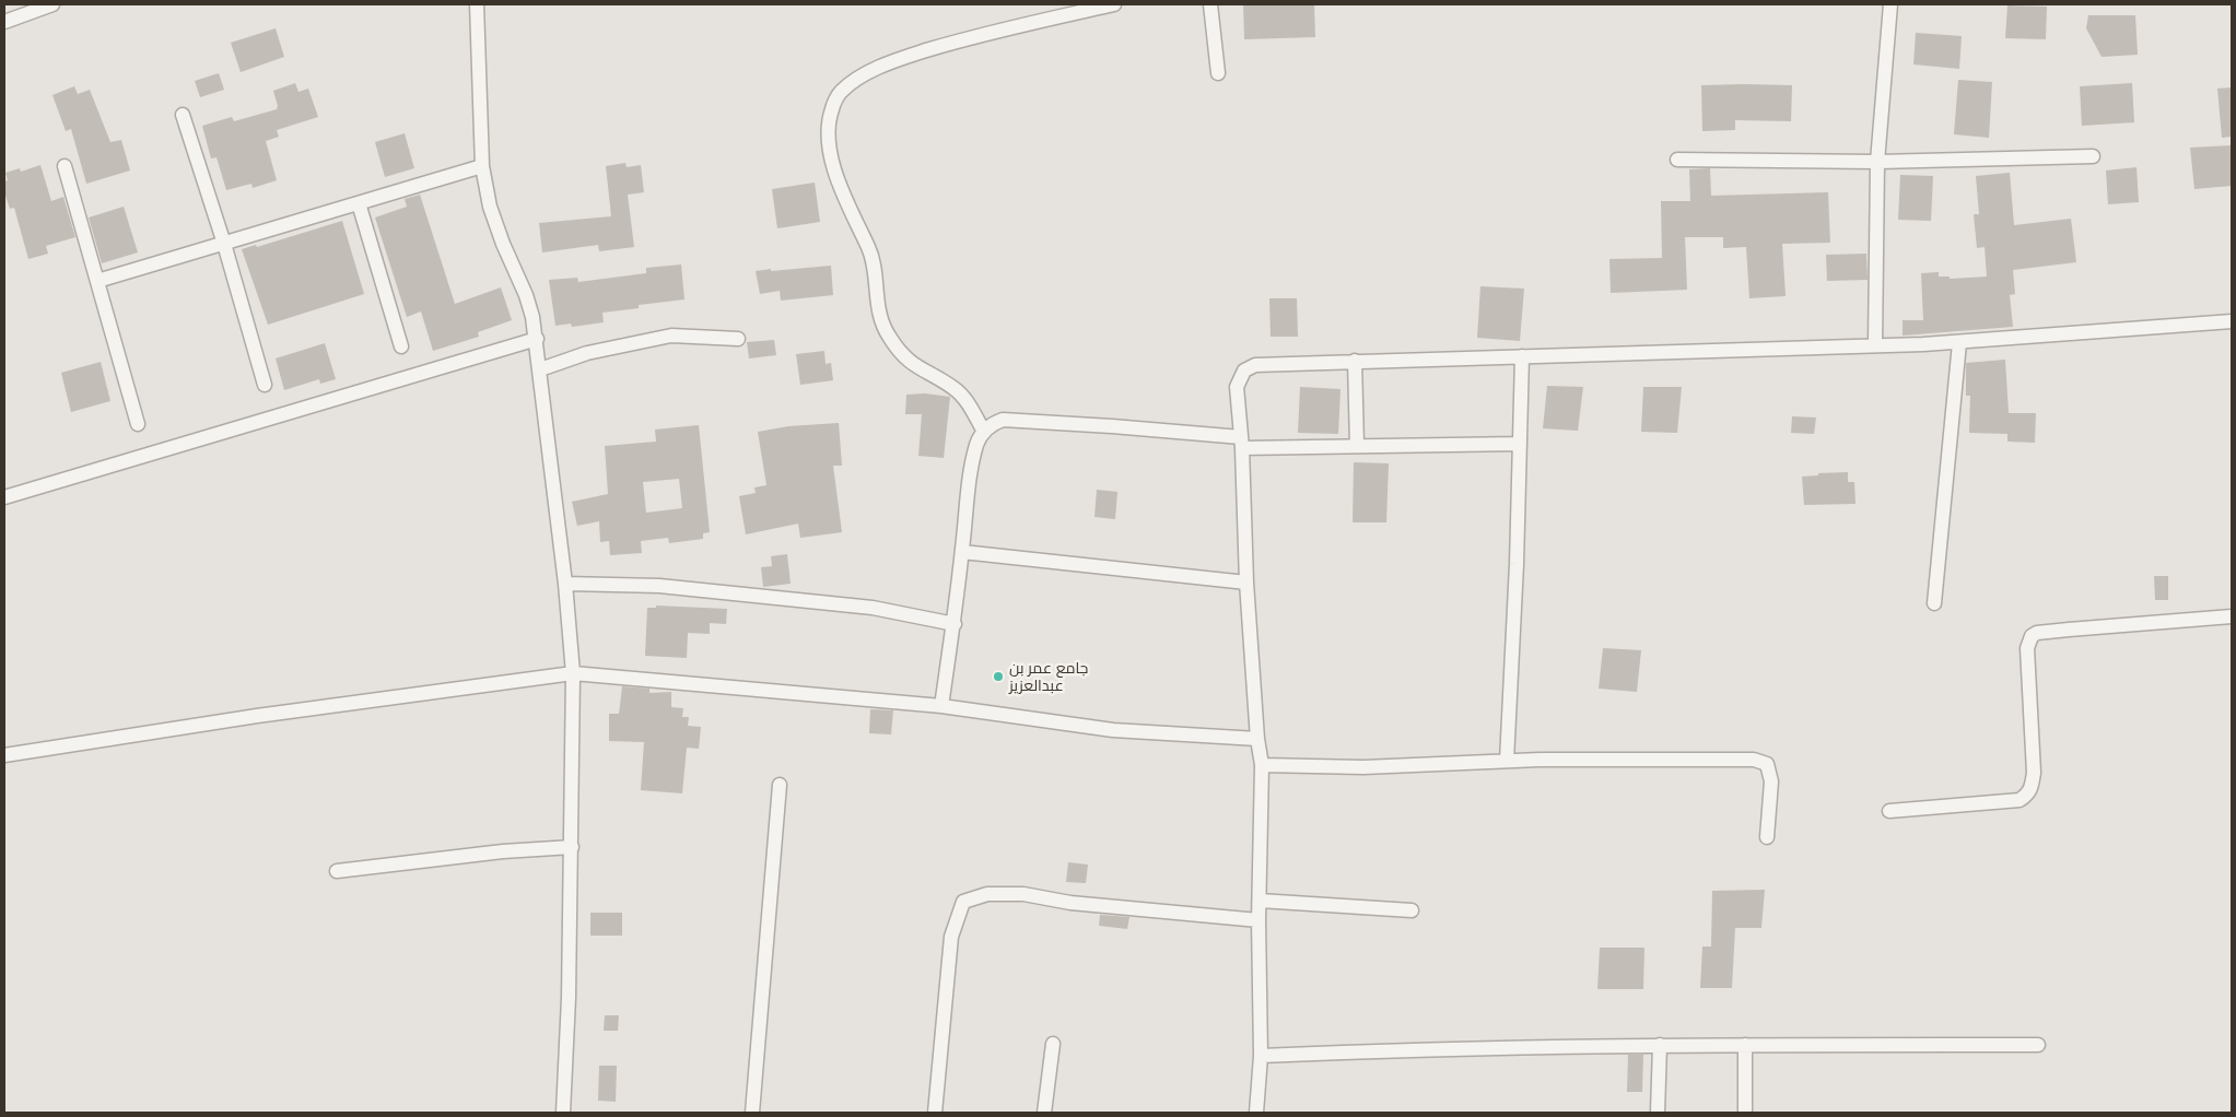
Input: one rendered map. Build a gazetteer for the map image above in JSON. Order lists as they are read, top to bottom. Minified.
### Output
{"places":["جامع عمر بن عبدالعزيز"]}
